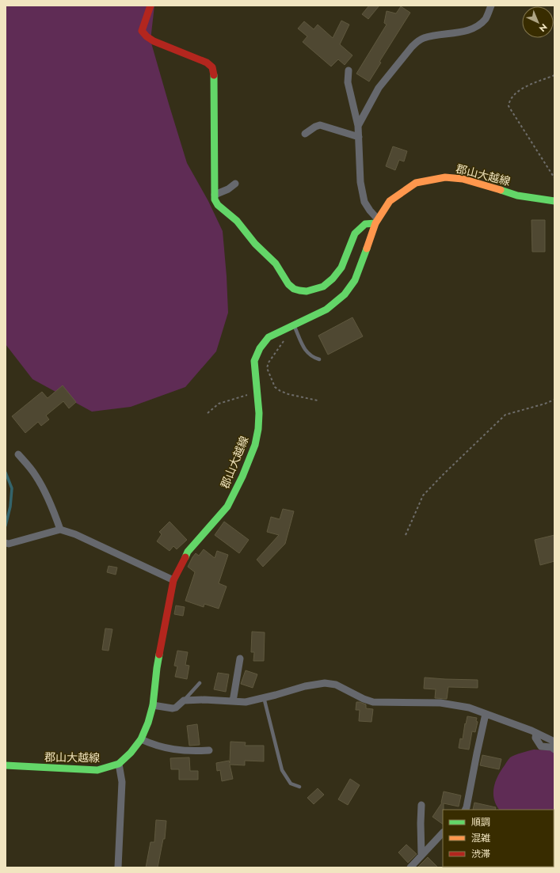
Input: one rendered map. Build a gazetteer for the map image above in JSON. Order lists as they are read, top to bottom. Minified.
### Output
{"streets":{"main road":["郡山大越線"]},"legend":["順調","混雑","渋滞"],"north":"bottom right"}
